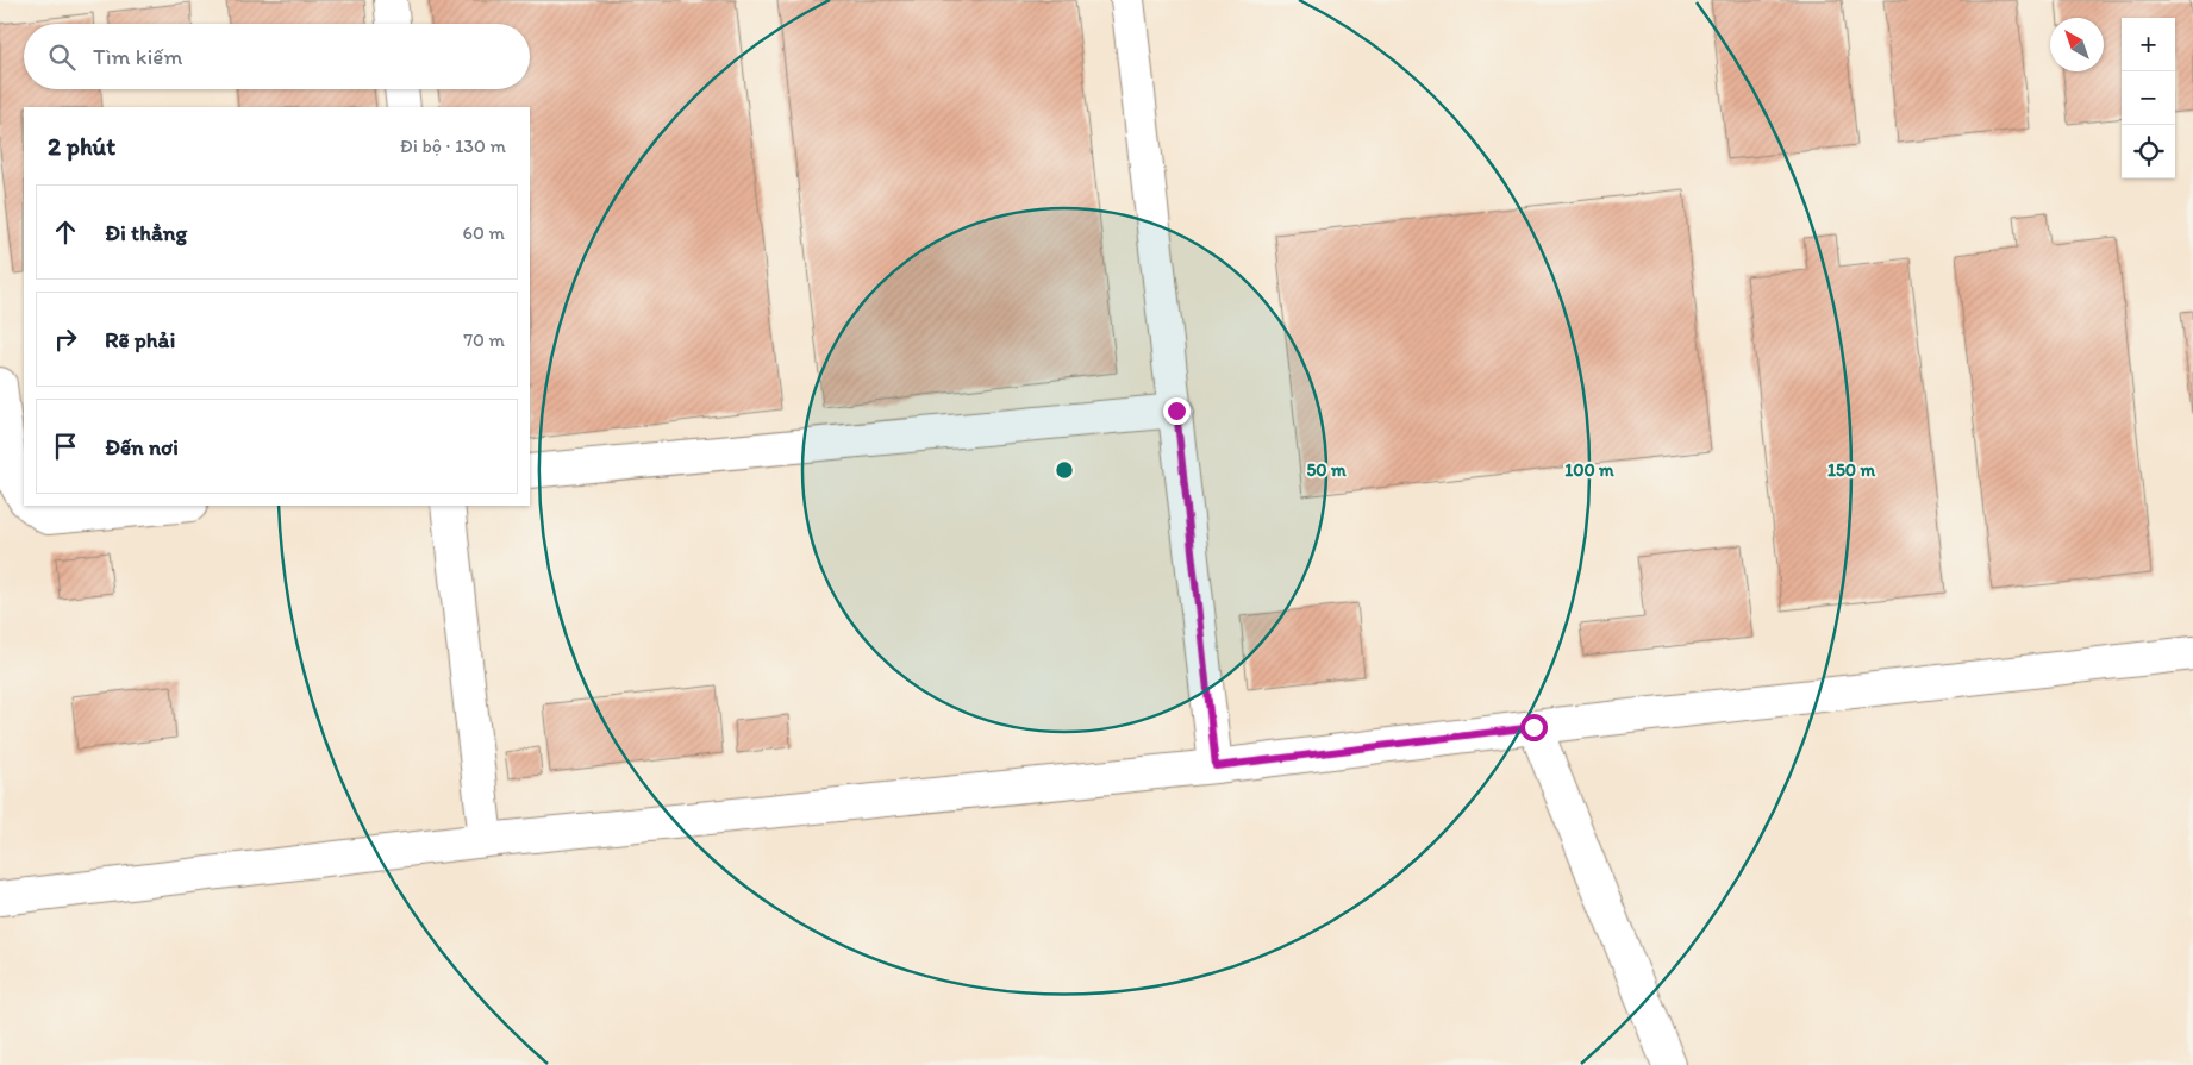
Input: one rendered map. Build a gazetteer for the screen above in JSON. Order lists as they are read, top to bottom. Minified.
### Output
{"north":"top left","page":{"map_buttons":["+","−"],"search":"Tìm kiếm","heading":["2 phút","Đi bộ · 130 m"],"list":[["Đi thẳng","60 m"],["Rẽ phải","70 m"],"Đến nơi"]},"rings":["50 m","100 m","150 m"]}
